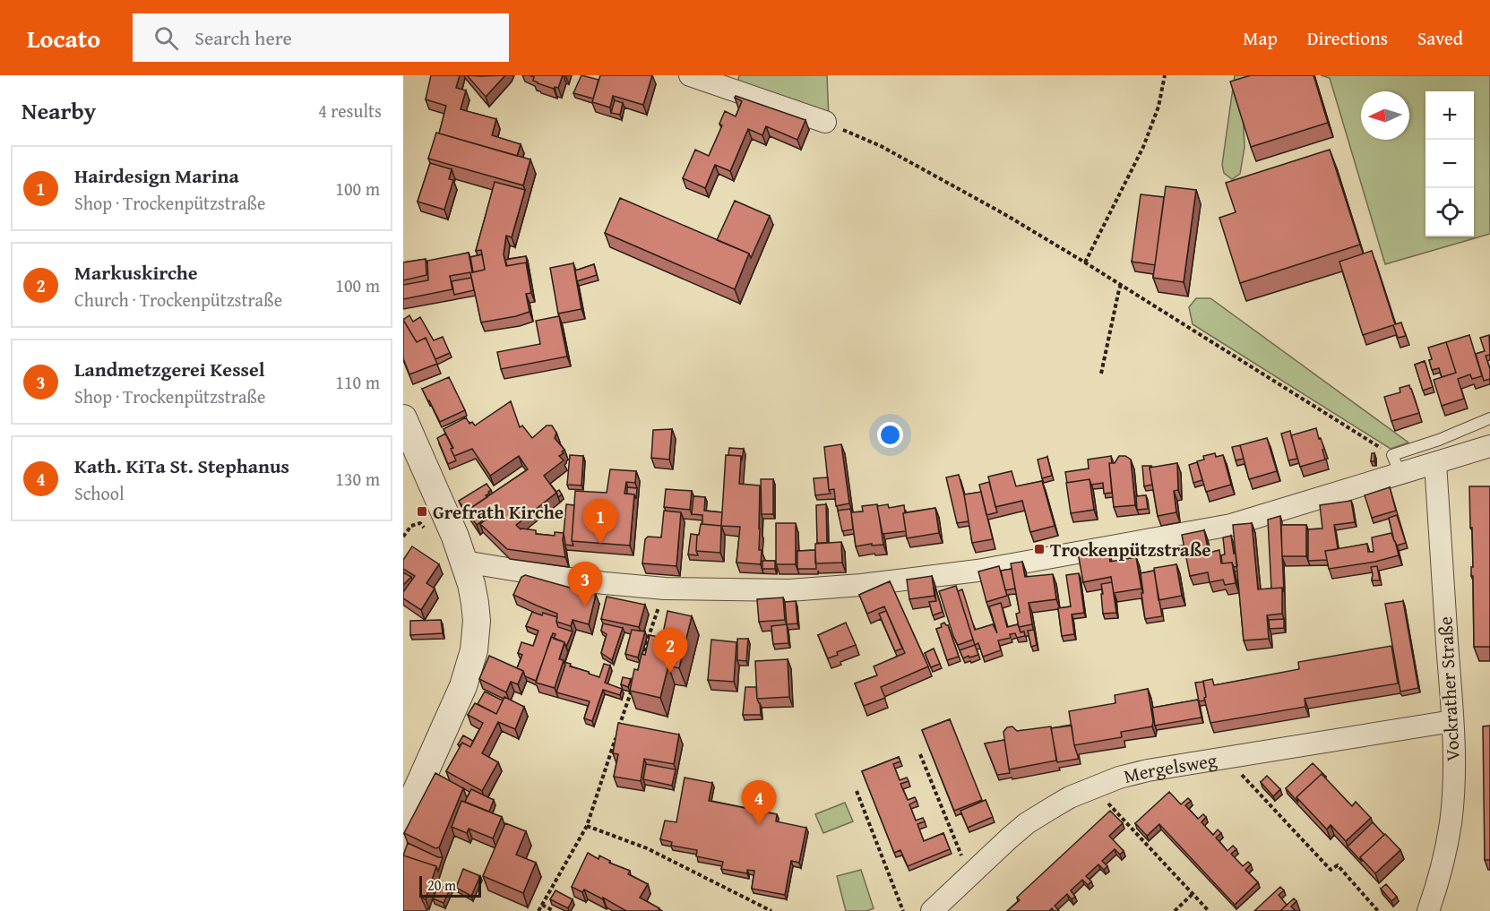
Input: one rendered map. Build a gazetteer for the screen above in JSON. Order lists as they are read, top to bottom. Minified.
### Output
{"streets":{"street":["Vockrather Straße","Mergelsweg"]},"crossings":[["Vockrather Straße","Mergelsweg"]],"places":{"transit":["Grefrath Kirche","Trockenpützstraße"]},"scale_bar":"20 m","north":"left","page":{"header":"Locato","search":"Search here","nav":["Map","Directions","Saved"],"heading":["Nearby","4 results"],"map_buttons":["+","−"],"list":[{"mark":"1","name":"Hairdesign Marina","note":"Shop · Trockenpützstraße","value":"100 m"},{"mark":"2","name":"Markuskirche","note":"Church · Trockenpützstraße","value":"100 m"},{"mark":"3","name":"Landmetzgerei Kessel","note":"Shop · Trockenpützstraße","value":"110 m"},{"mark":"4","name":"Kath. KiTa St. Stephanus","note":"School","value":"130 m"}],"pins":["1","3","2","4"],"scale":"20 m"}}
